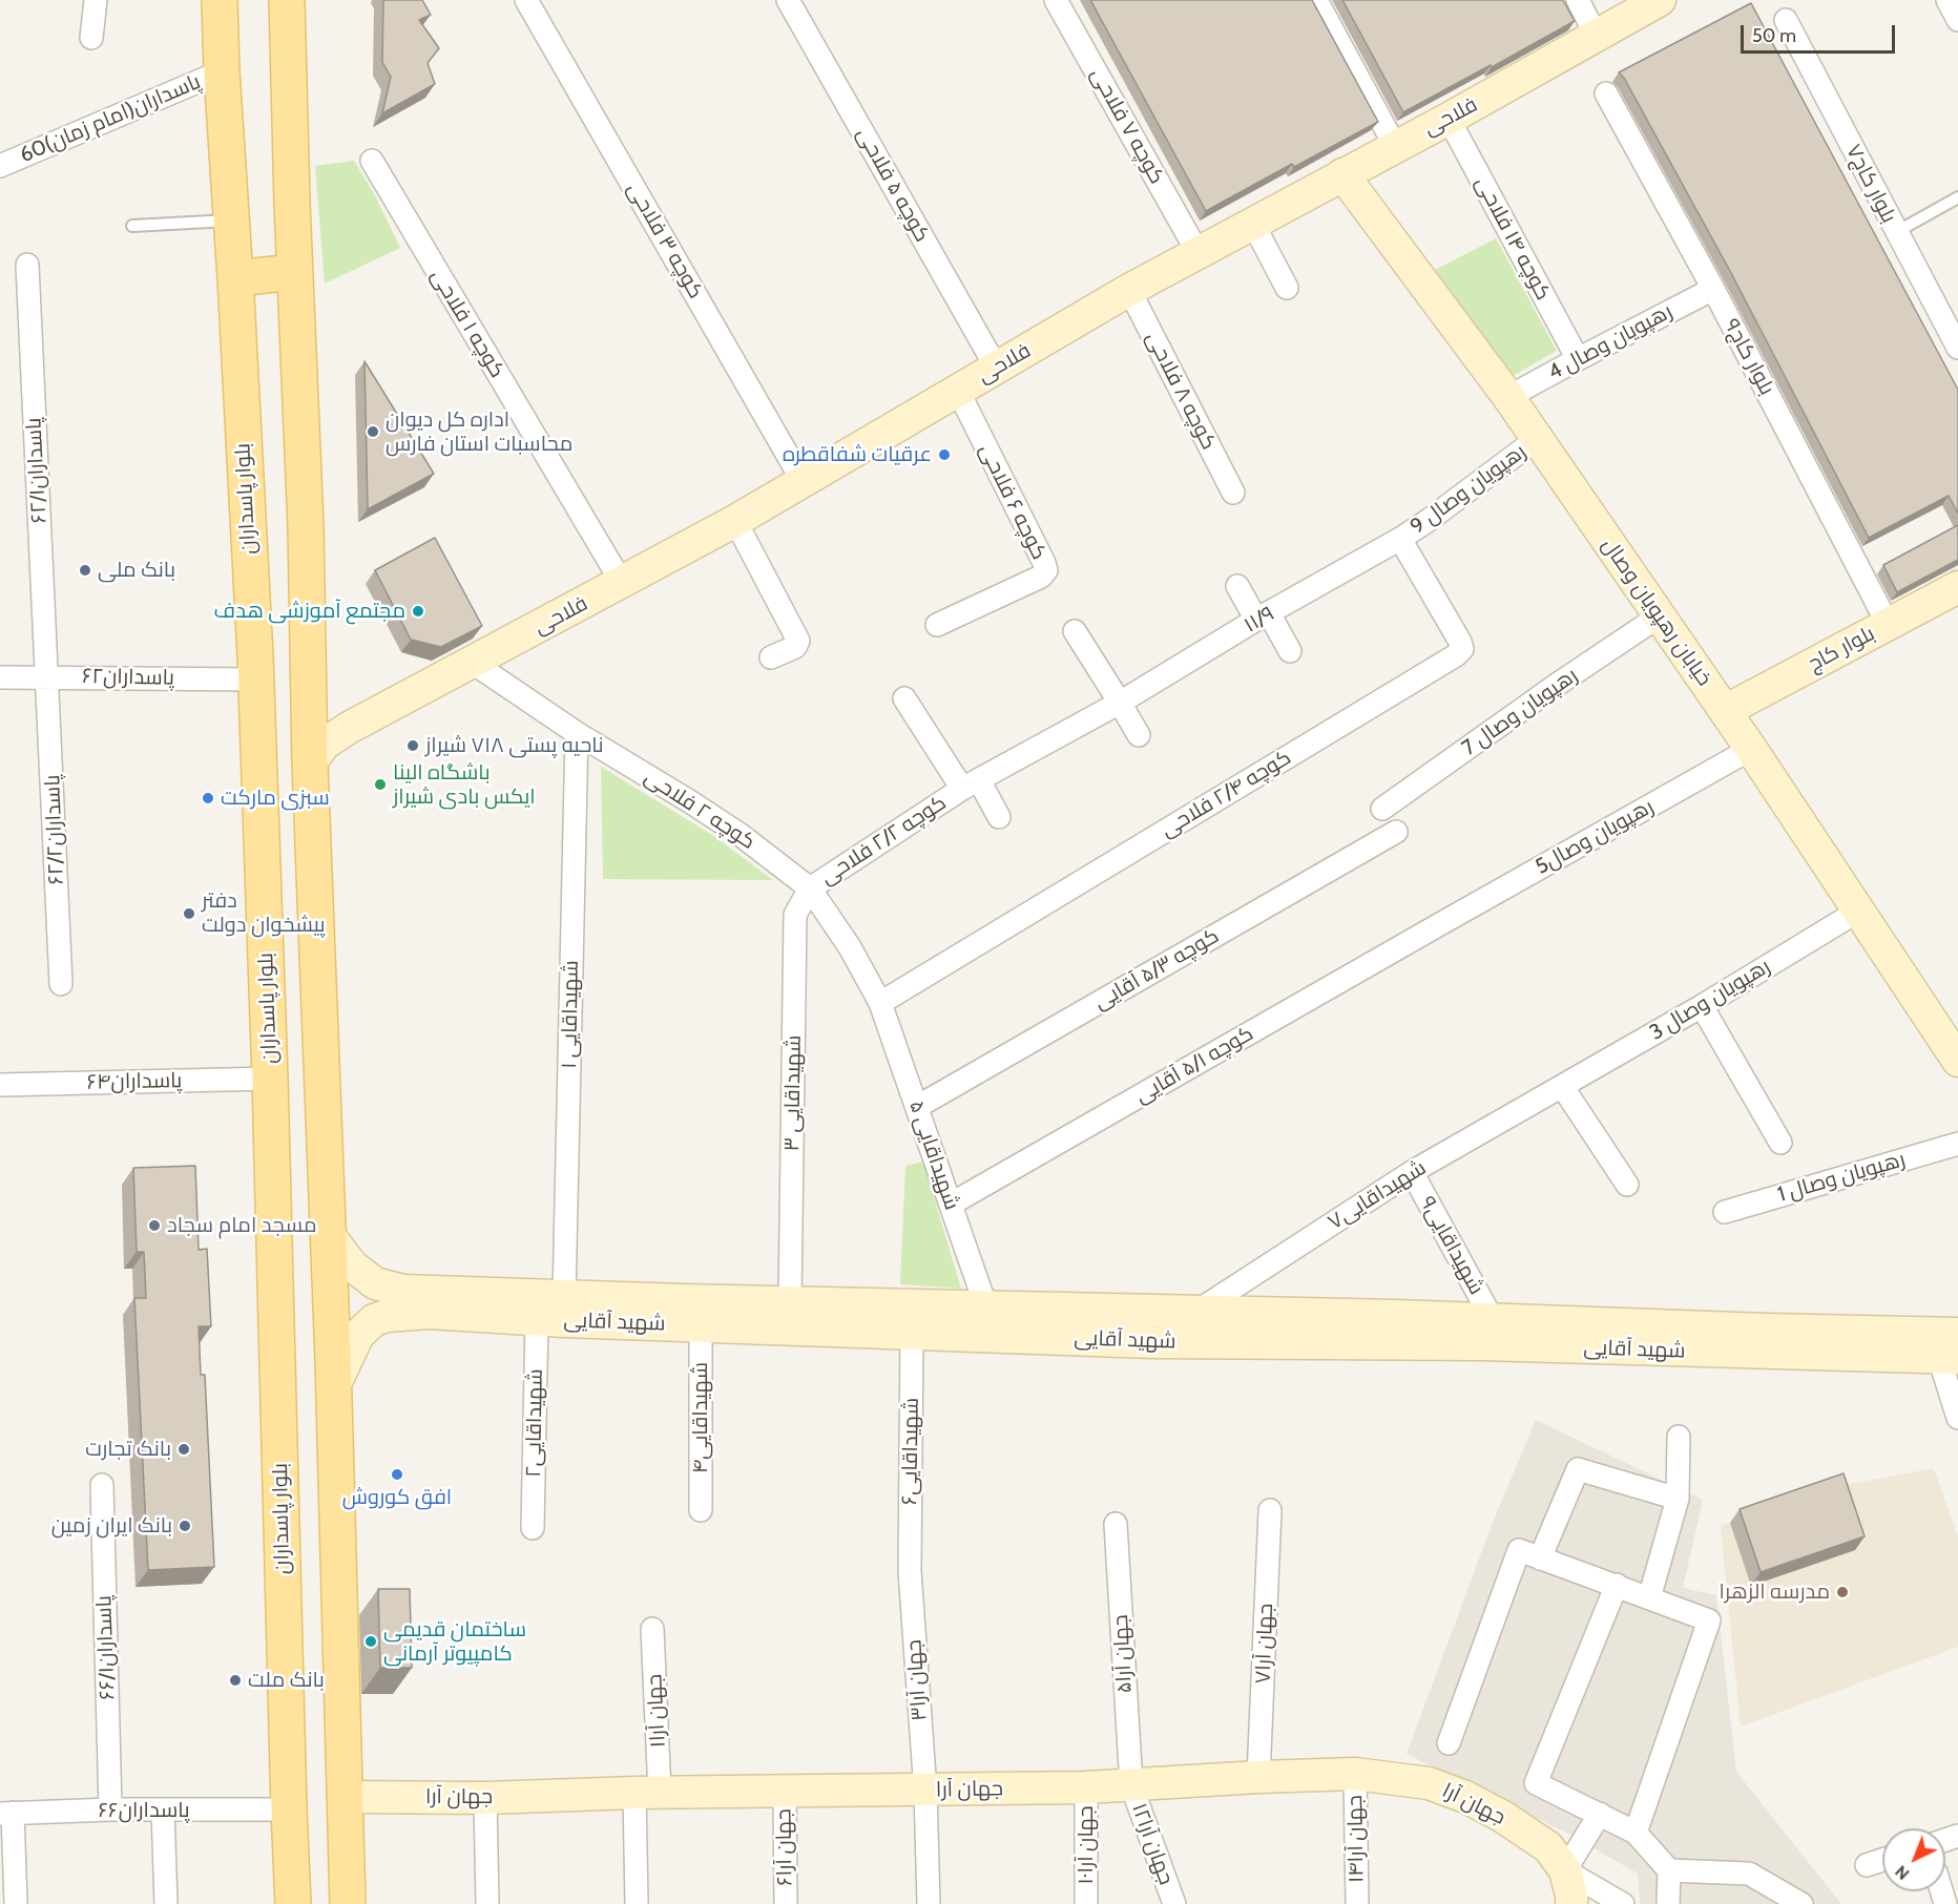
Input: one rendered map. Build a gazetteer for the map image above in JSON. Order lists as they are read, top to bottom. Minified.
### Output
{"streets":{"main road":["بلوار پاسداران"],"street":["فلاحی","60پاسداران(امام زمان)","کوچه ۷ فلاحی","بلوار کاج۷","کوچه ۵ فلاحی","کوچه ۱۴ فلاحی","کوچه ۳ فلاحی","کوچه ۱ فلاحی","4 رهپویان وصال","بلوار کاج۹","کوچه ۸ فلاحی","پاسداران۶۲/۱","9 رهپویان وصال","کوچه ۶ فلاحی","خیابان رهپویان وصال","۱۱/۹","بلوار کاج","پاسداران۶۲","7 رهپویان وصال","کوچه ۲/۴ فلاحی","کوچه ۲ فلاحی","پاسداران۶۲/۲","رهپویان وصال5","کوچه ۲/۲ فلاحی","کوچه ۵/۳ آقایی","3 رهپویان وصال","۱ شهیداقایی","کوچه ۵/۱ آقایی","پاسداران۶۴","۳ شهیداقایی","۵ شهیداقایی","1 رهپویان وصال","شهیداقایی۷","شهیداقایی۹","شهید آقایی","شهیداقایی۴","شهیداقایی۲","شهیداقایی۶","جهان آرا۷","پاسداران۶۶/۱","جهان آرا۵","جهان آرا۳","جهان آرا۱","جهان آرا","پاسداران۶۶","جهان آرا۱۴","جهان آرا۱۲","جهان آرا۱۰","جهان آرا۶"]},"crossings":[["فلاحی","کوچه ۷ فلاحی"],["فلاحی","کوچه ۵ فلاحی"],["فلاحی","کوچه ۱۴ فلاحی"],["فلاحی","کوچه ۳ فلاحی"],["فلاحی","کوچه ۱ فلاحی"],["فلاحی","کوچه ۸ فلاحی"],["فلاحی","کوچه ۶ فلاحی"],["فلاحی","خیابان رهپویان وصال"],["فلاحی","کوچه ۲ فلاحی"],["60پاسداران(امام زمان)","بلوار پاسداران"],["کوچه ۱۴ فلاحی","4 رهپویان وصال"],["4 رهپویان وصال","بلوار کاج۹"],["4 رهپویان وصال","خیابان رهپویان وصال"],["بلوار کاج۹","بلوار کاج"],["پاسداران۶۲/۱","پاسداران۶۲"],["پاسداران۶۲/۱","پاسداران۶۲/۲"],["9 رهپویان وصال","خیابان رهپویان وصال"],["9 رهپویان وصال","۱۱/۹"],["9 رهپویان وصال","کوچه ۲/۴ فلاحی"],["بلوار پاسداران","پاسداران۶۲"],["بلوار پاسداران","پاسداران۶۴"],["بلوار پاسداران","پاسداران۶۶"],["خیابان رهپویان وصال","بلوار کاج"],["خیابان رهپویان وصال","7 رهپویان وصال"],["خیابان رهپویان وصال","رهپویان وصال5"],["خیابان رهپویان وصال","3 رهپویان وصال"],["۱۱/۹","کوچه ۲/۴ فلاحی"],["۱۱/۹","کوچه ۲/۲ فلاحی"],["پاسداران۶۲","پاسداران۶۲/۲"],["کوچه ۲/۴ فلاحی","کوچه ۲ فلاحی"],["کوچه ۲/۴ فلاحی","۵ شهیداقایی"],["کوچه ۲ فلاحی","کوچه ۲/۲ فلاحی"],["کوچه ۲ فلاحی","۱ شهیداقایی"],["کوچه ۲ فلاحی","۳ شهیداقایی"],["کوچه ۲ فلاحی","۵ شهیداقایی"],["رهپویان وصال5","کوچه ۵/۱ آقایی"],["کوچه ۲/۲ فلاحی","۳ شهیداقایی"],["کوچه ۵/۳ آقایی","۵ شهیداقایی"],["3 رهپویان وصال","شهیداقایی۷"],["۱ شهیداقایی","شهید آقایی"],["۱ شهیداقایی","شهیداقایی۲"],["کوچه ۵/۱ آقایی","۵ شهیداقایی"],["۳ شهیداقایی","شهید آقایی"],["۵ شهیداقایی","شهید آقایی"],["شهیداقایی۷","شهیداقایی۹"],["شهیداقایی۷","شهید آقایی"],["شهیداقایی۹","شهید آقایی"],["شهید آقایی","شهیداقایی۴"],["شهید آقایی","شهیداقایی۲"],["شهید آقایی","شهیداقایی۶"],["شهیداقایی۶","جهان آرا۳"],["جهان آرا۷","جهان آرا"],["پاسداران۶۶/۱","پاسداران۶۶"],["جهان آرا۵","جهان آرا"],["جهان آرا۵","جهان آرا۱۲"],["جهان آرا۳","جهان آرا"],["جهان آرا۱","جهان آرا"],["جهان آرا","جهان آرا۱۴"],["جهان آرا","جهان آرا۱۲"],["جهان آرا","جهان آرا۱۰"],["جهان آرا","جهان آرا۶"]],"places":["اداره کل دیوان محاسبات استان فارس","عرقیات شفاقطره","بانک ملی","مجتمع آموزشی هدف","ناحیه پستی ۷۱۸ شیراز","باشگاه الینا ایکس بادی شیراز","سبزی مارکت","دفتر پیشخوان دولت","مسجد امام سجاد","بانک تجارت","افق کوروش","بانک ایران زمین","مدرسه الزهرا","ساختمان قدیمی کامپیوتر آرمانی","بانک ملت"],"scale_bar":"50 m","north":"bottom left"}
